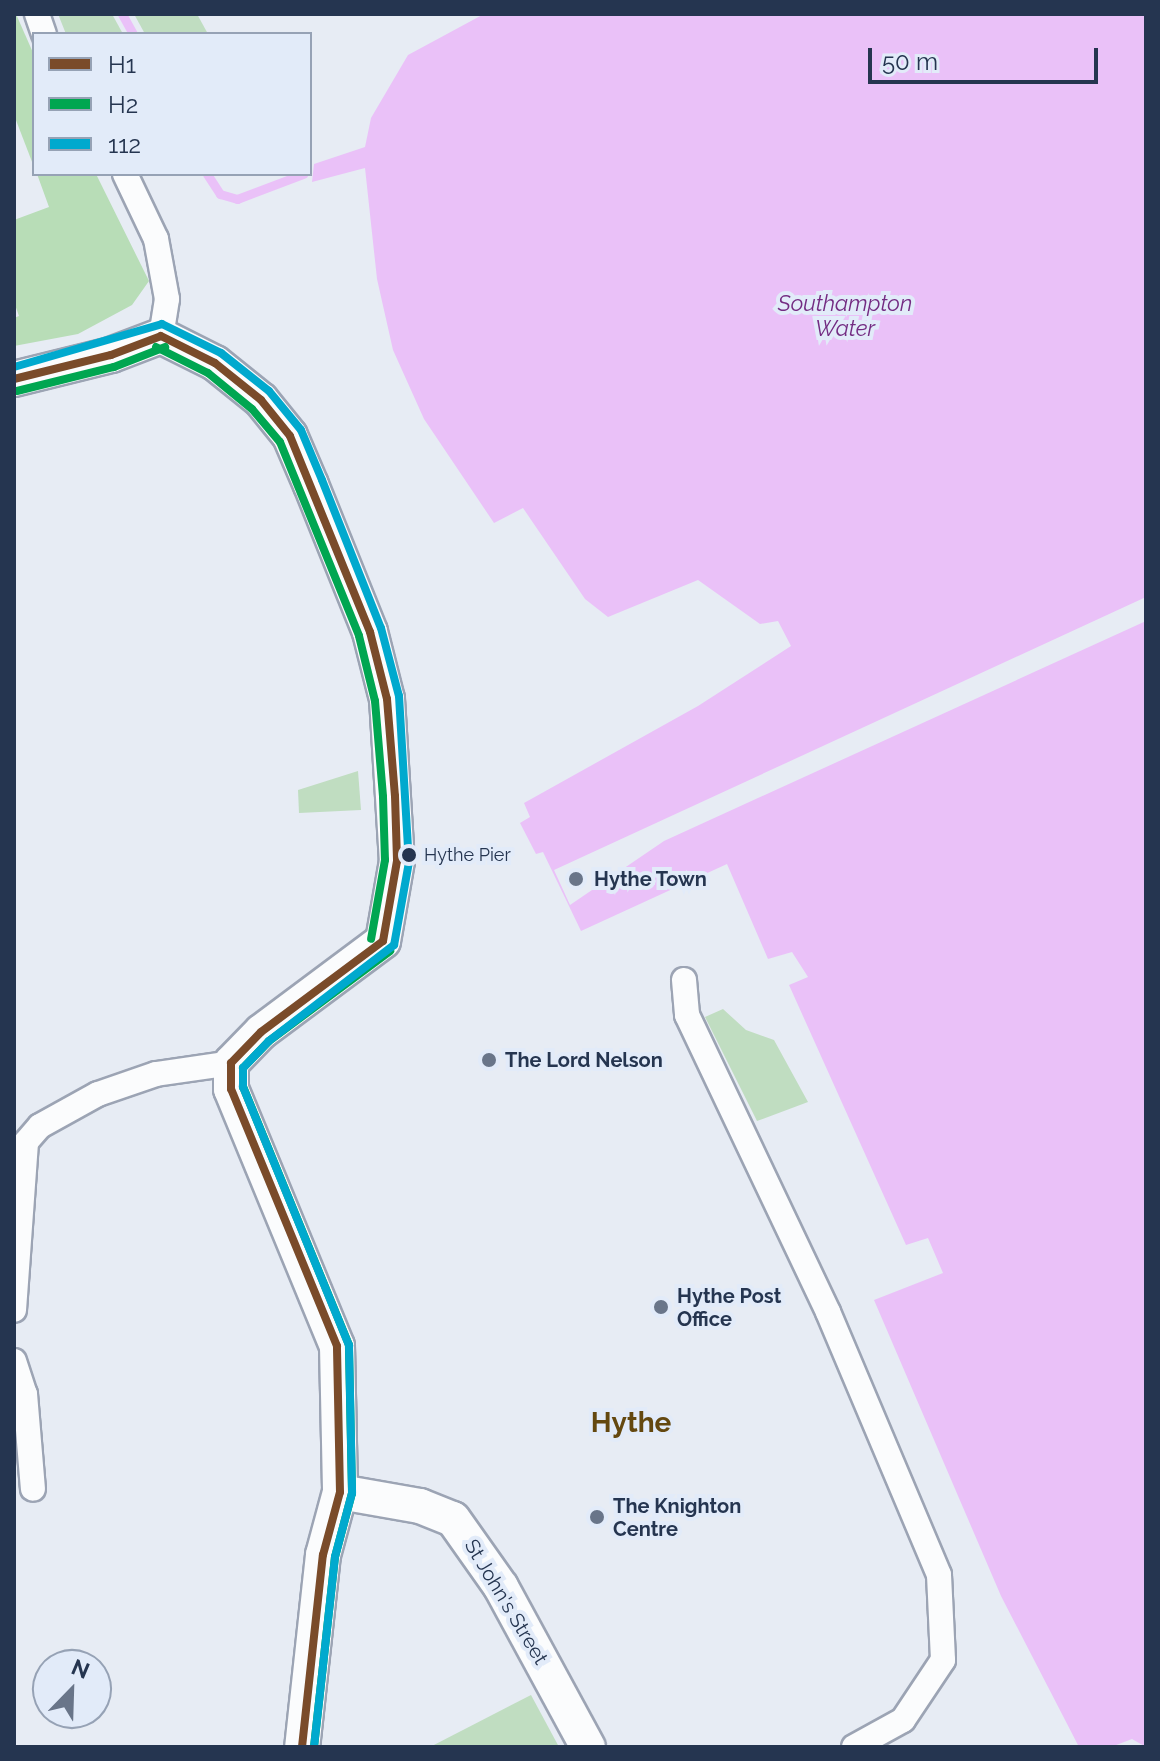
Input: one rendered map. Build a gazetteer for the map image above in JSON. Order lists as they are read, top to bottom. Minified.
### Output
{"streets":{"street":["St John's Street"]},"districts":["Hythe"],"water":["Southampton Water"],"places":["Hythe Pier","Hythe Town","The Lord Nelson","Hythe Post Office","The Knighton Centre"],"lines":["transit line 112","transit line H1","transit line H2"],"legend":["H1","H2","112"],"scale_bar":"50 m","north":"top right"}
